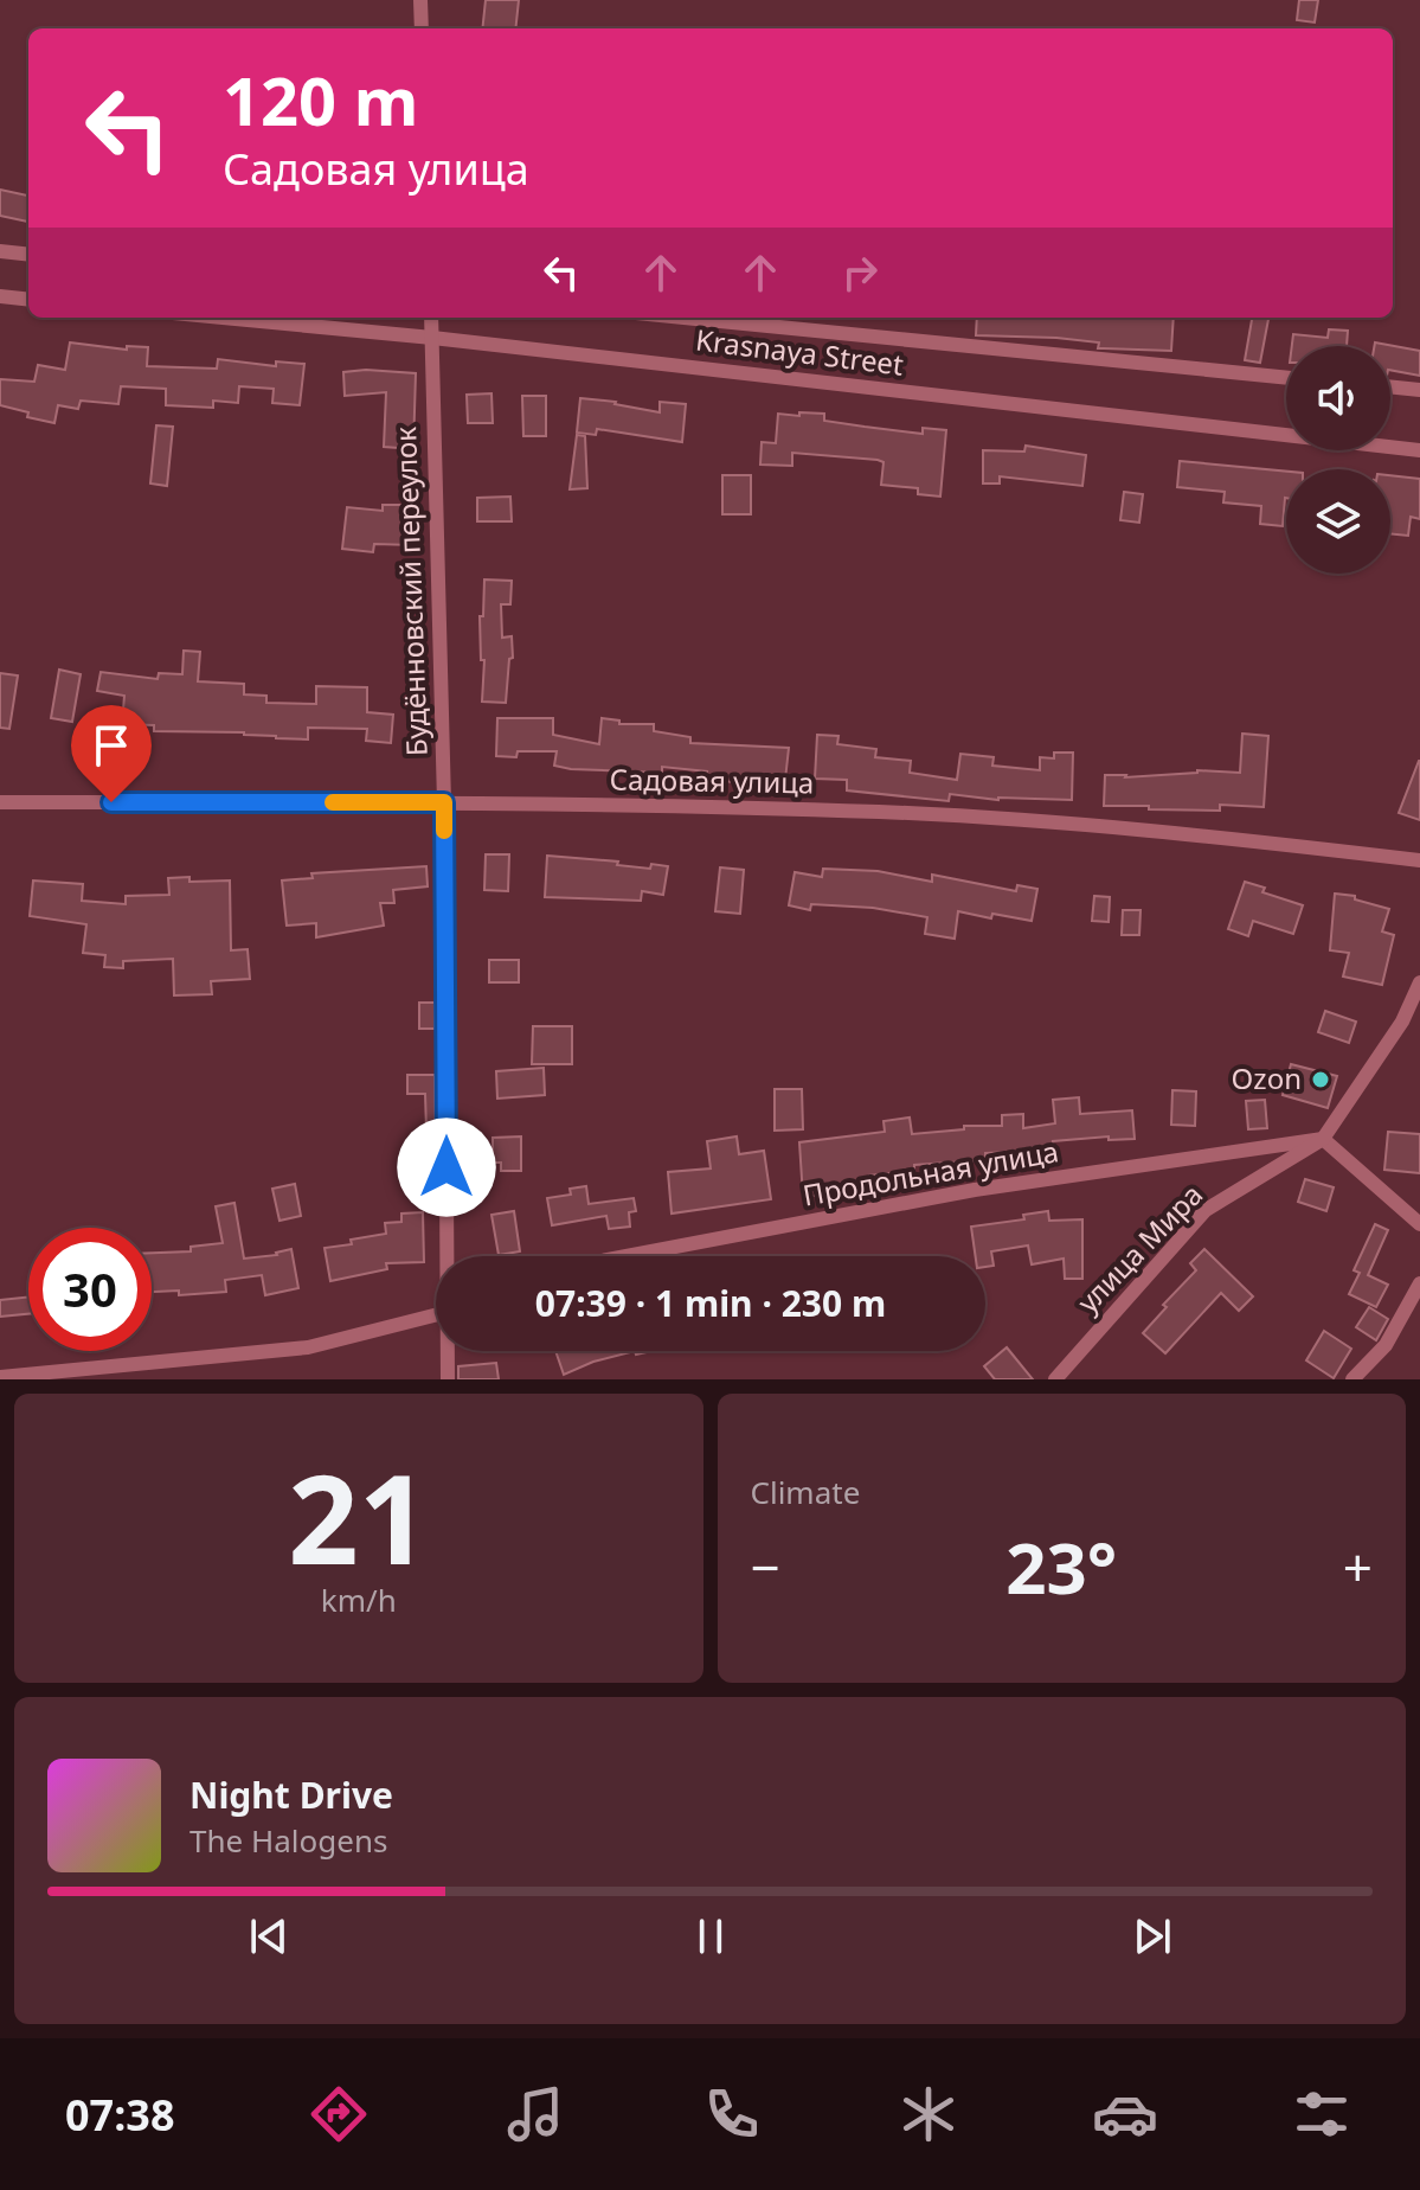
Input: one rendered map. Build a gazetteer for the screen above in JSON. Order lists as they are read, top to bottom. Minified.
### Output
{"streets":{"street":["Krasnaya Street","Будённовский переулок","Садовая улица","Продольная улица","улица Мира"]},"crossings":[["Krasnaya Street","Будённовский переулок"],["Будённовский переулок","Садовая улица"],["Продольная улица","улица Мира"]],"places":["Ozon"],"page":{"turn":["120 m","Садовая улица"],"limit":"30","trip":"07:39 · 1 min · 230 m","tile":[["21","km/h"],"Climate"],"heat":["−","23°","+"],"song":["Night Drive","The Halogens"],"tabs":"07:38"}}
